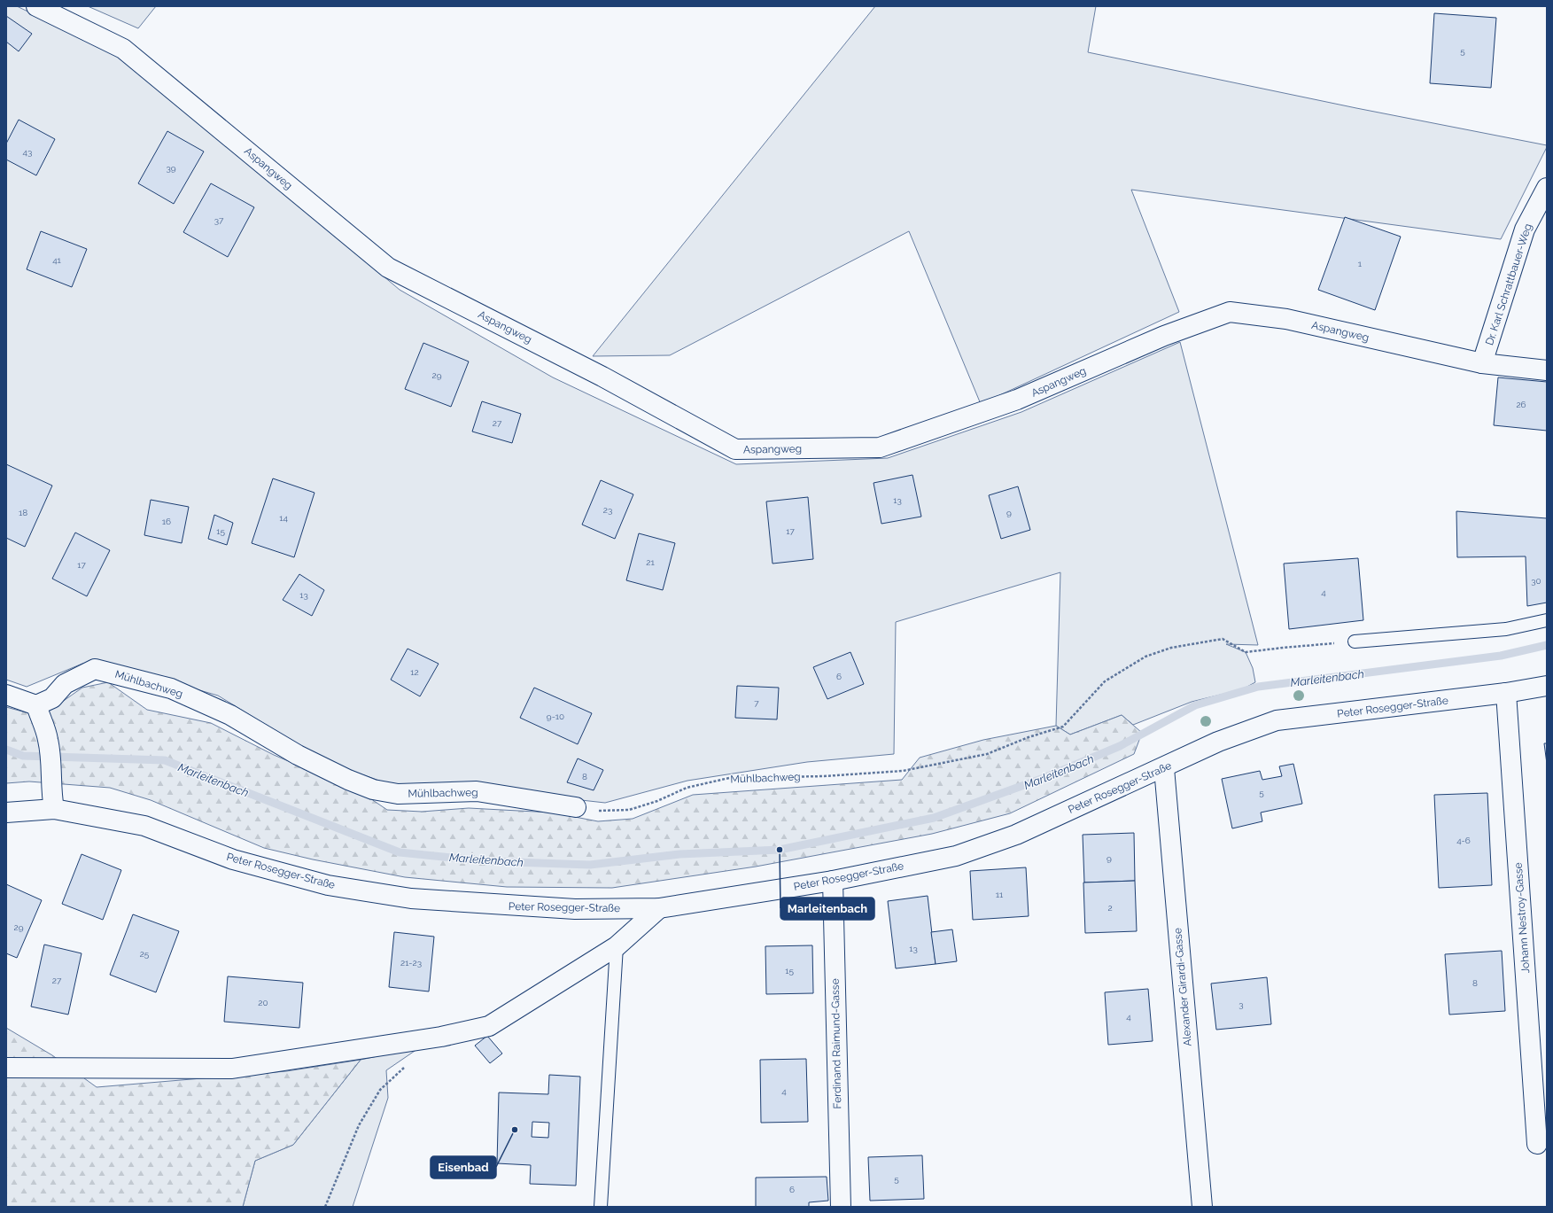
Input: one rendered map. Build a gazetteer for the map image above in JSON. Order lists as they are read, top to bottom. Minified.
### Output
{"streets":{"street":["Aspangweg","Dr. Karl Schrattbauer-Weg","Mühlbachweg","Peter Rosegger-Straße","Johann Nestroy-Gasse","Alexander Girardi-Gasse","Ferdinand Raimund-Gasse"]},"crossings":[["Aspangweg","Dr. Karl Schrattbauer-Weg"],["Peter Rosegger-Straße","Johann Nestroy-Gasse"],["Peter Rosegger-Straße","Alexander Girardi-Gasse"],["Peter Rosegger-Straße","Ferdinand Raimund-Gasse"]],"water":["Marleitenbach"],"places":["Marleitenbach","Eisenbad"],"house_numbers":["5","43","39","37","41","1","29","26","27","13","23","18","9","14","16","15","17","21","17","30","4","13","12","6","7","9-10","8","5","4-6","9","11","2","29","13","25","21-23","15","27","8","20","3","4","4","5","6"]}
